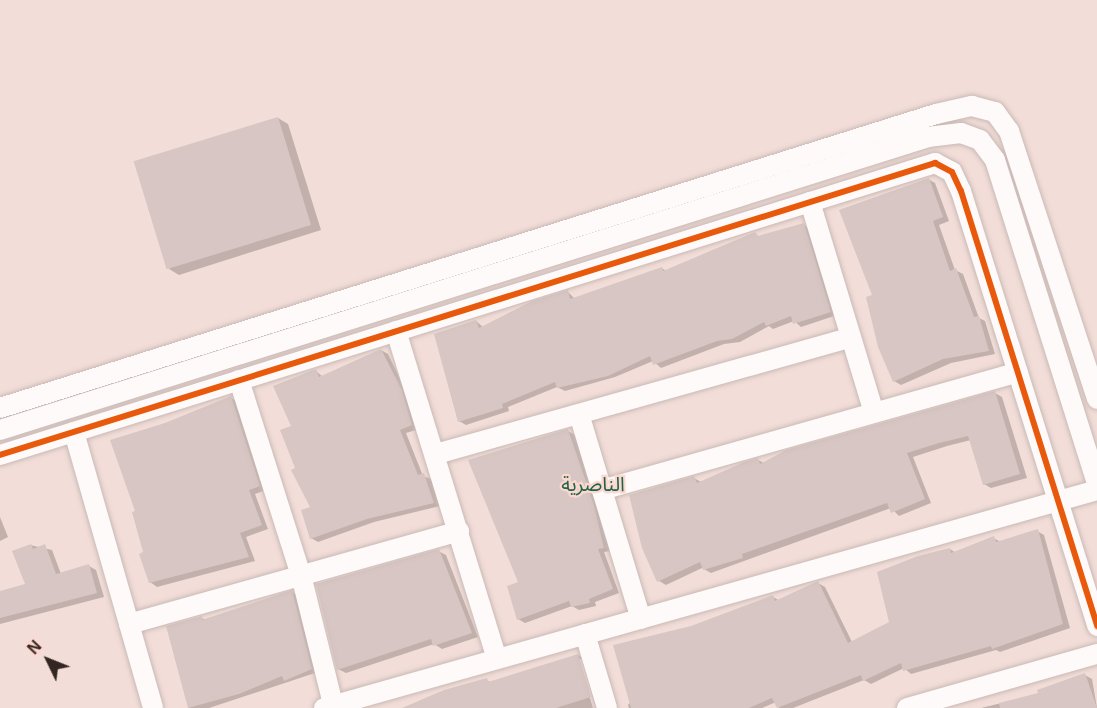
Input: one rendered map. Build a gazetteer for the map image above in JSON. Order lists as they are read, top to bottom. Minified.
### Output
{"districts":["الناصرية"],"north":"top left"}
